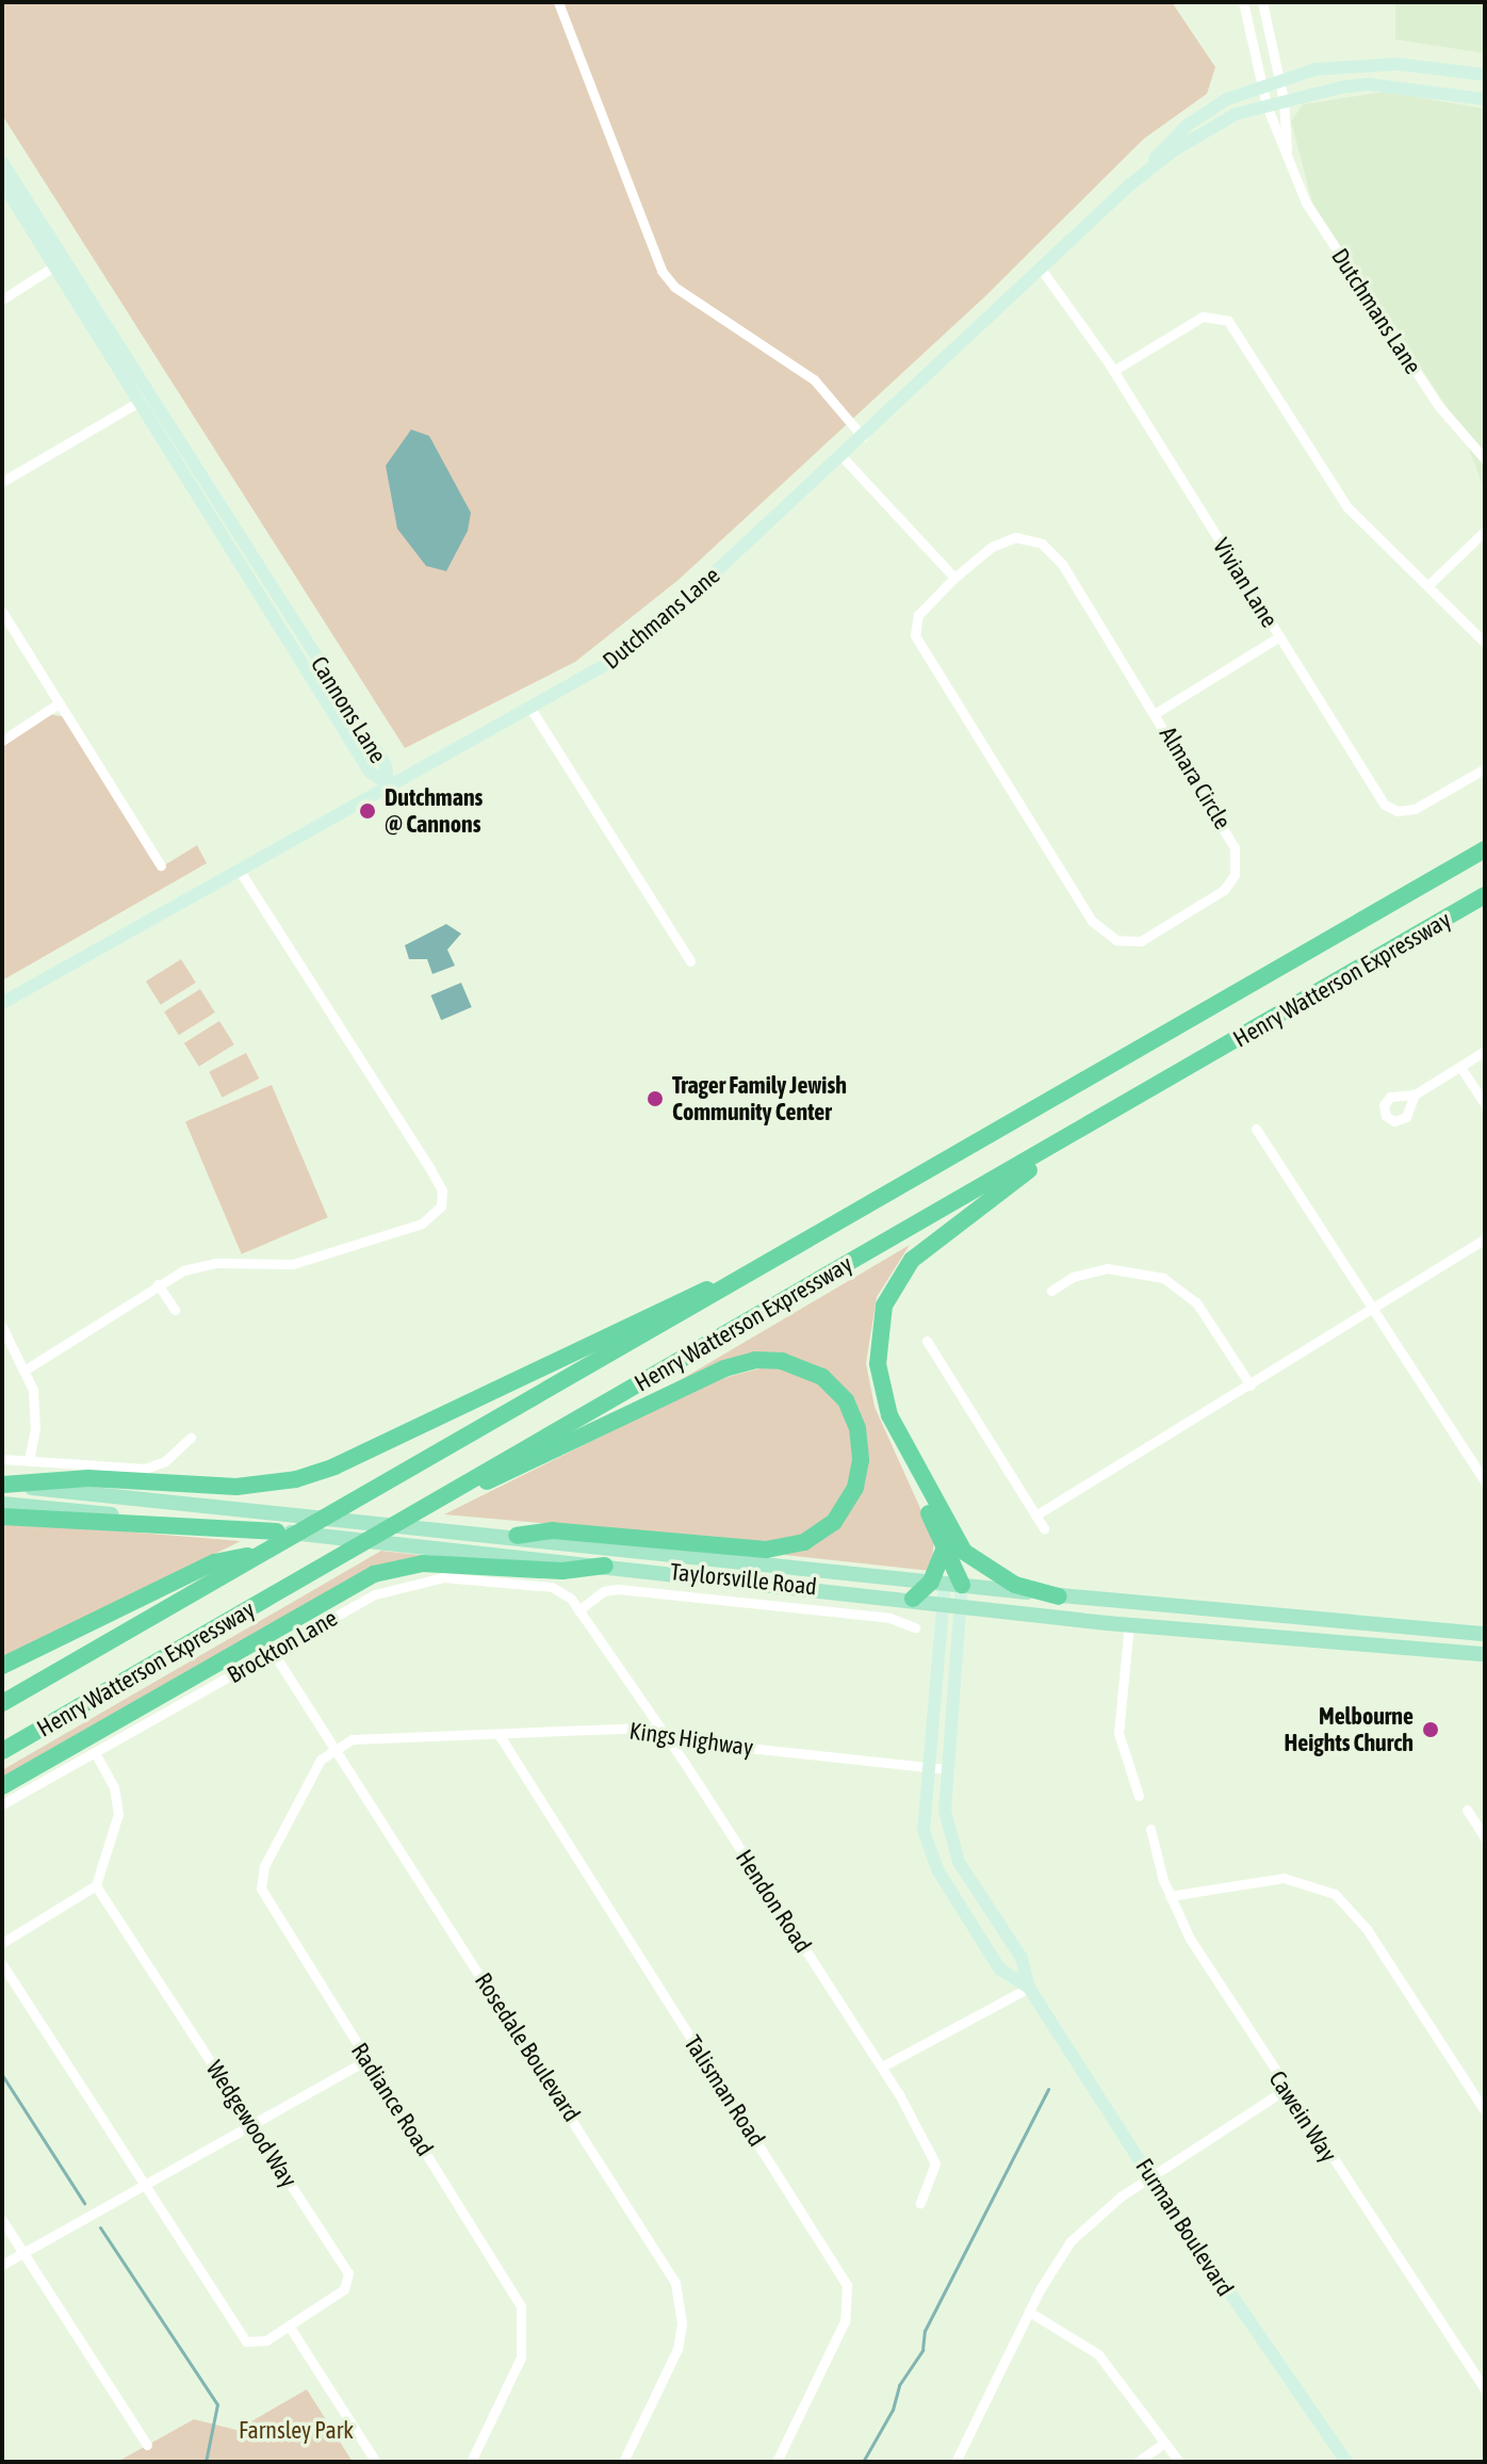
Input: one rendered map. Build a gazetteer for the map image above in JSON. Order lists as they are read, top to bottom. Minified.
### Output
{"streets":{"highway":["Henry Watterson Expressway"],"main road":["Dutchmans Lane","Cannons Lane","Taylorsville Road","Furman Boulevard"],"street":["Vivian Lane","Almara Circle","Brockton Lane","Kings Highway","Hendon Road","Rosedale Boulevard","Talisman Road","Radiance Road","Cawein Way","Wedgewood Way"]},"crossings":[["Dutchmans Lane","Vivian Lane"],["Dutchmans Lane","Cannons Lane"],["Taylorsville Road","Brockton Lane"],["Taylorsville Road","Hendon Road"],["Taylorsville Road","Furman Boulevard"],["Brockton Lane","Hendon Road"],["Brockton Lane","Rosedale Boulevard"],["Kings Highway","Hendon Road"],["Kings Highway","Rosedale Boulevard"],["Kings Highway","Talisman Road"],["Kings Highway","Radiance Road"],["Kings Highway","Furman Boulevard"],["Rosedale Boulevard","Radiance Road"]],"parks":["Farnsley Park"],"places":["Dutchmans @ Cannons","Trager Family Jewish Community Center","Melbourne Heights Church"]}
